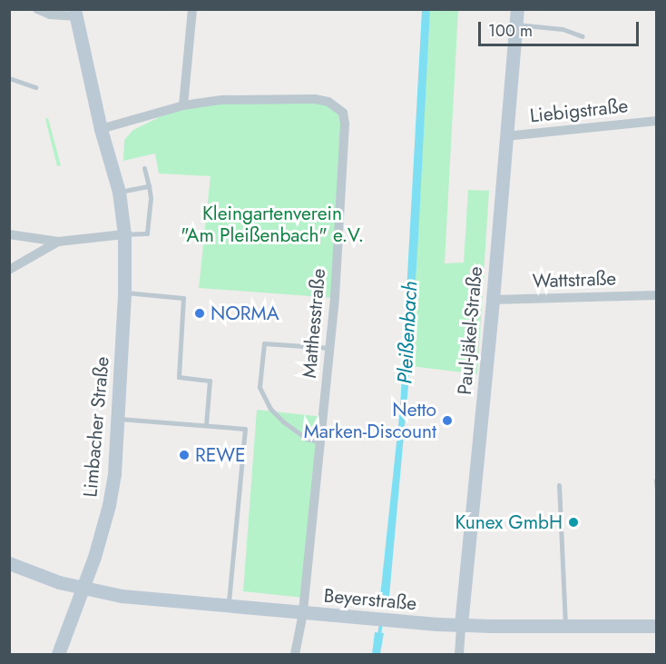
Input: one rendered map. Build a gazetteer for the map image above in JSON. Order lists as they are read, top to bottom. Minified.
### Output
{"streets":{"street":["Liebigstraße","Wattstraße","Matthesstraße","Paul-Jäkel-Straße","Limbacher Straße","Beyerstraße"]},"crossings":[["Liebigstraße","Paul-Jäkel-Straße"],["Wattstraße","Paul-Jäkel-Straße"],["Matthesstraße","Limbacher Straße"],["Matthesstraße","Beyerstraße"],["Paul-Jäkel-Straße","Beyerstraße"],["Limbacher Straße","Beyerstraße"]],"water":["Pleißenbach"],"parks":["Kleingartenverein \"Am Pleißenbach\" e.V."],"places":["NORMA","Netto Marken-Discount","REWE","Kunex GmbH"],"scale_bar":"100 m"}
